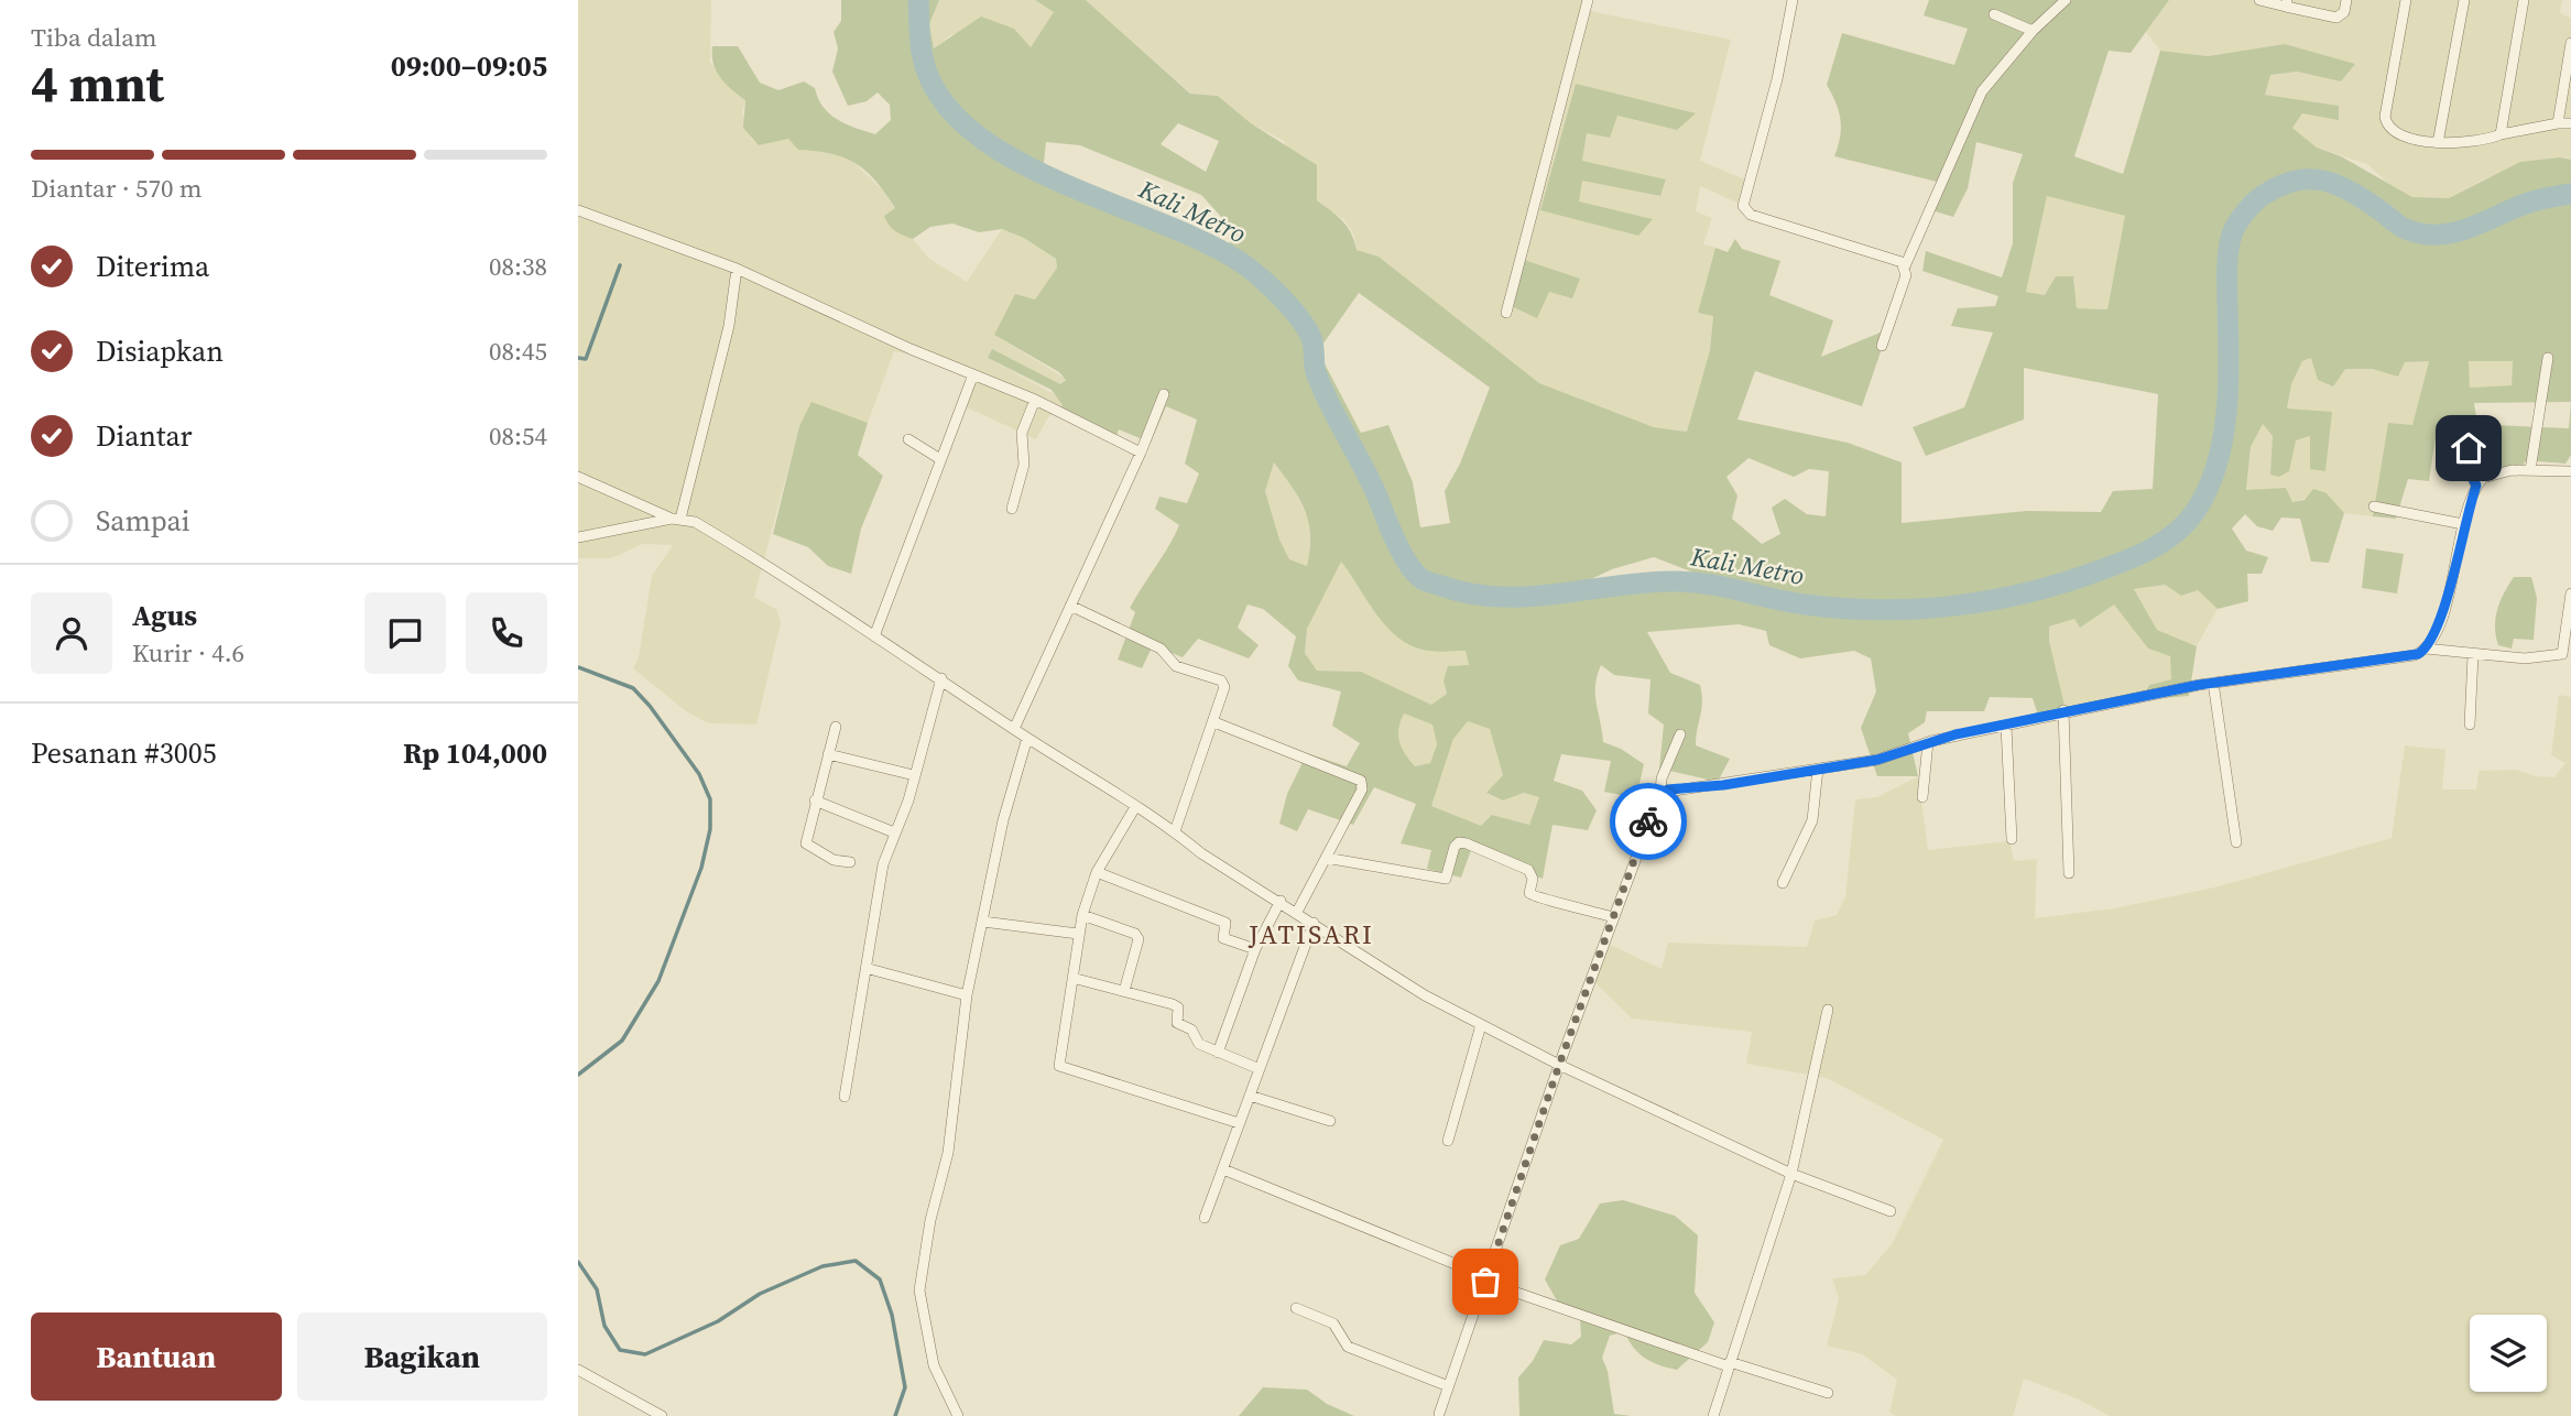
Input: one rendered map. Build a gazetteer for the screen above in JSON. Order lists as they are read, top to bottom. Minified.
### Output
{"districts":["JATISARI"],"water":["Kali Metro"],"page":{"heading":["4 mnt","Tiba dalam","09:00–09:05"],"panel":["Agus","Kurir · 4.6","Pesanan #3005","Rp 104,000"],"bar":"Diantar · 570 m","list":[["Diterima","08:38"],["Disiapkan","08:45"],["Diantar","08:54"],"Sampai"],"buttons":["Bantuan","Bagikan"]}}
